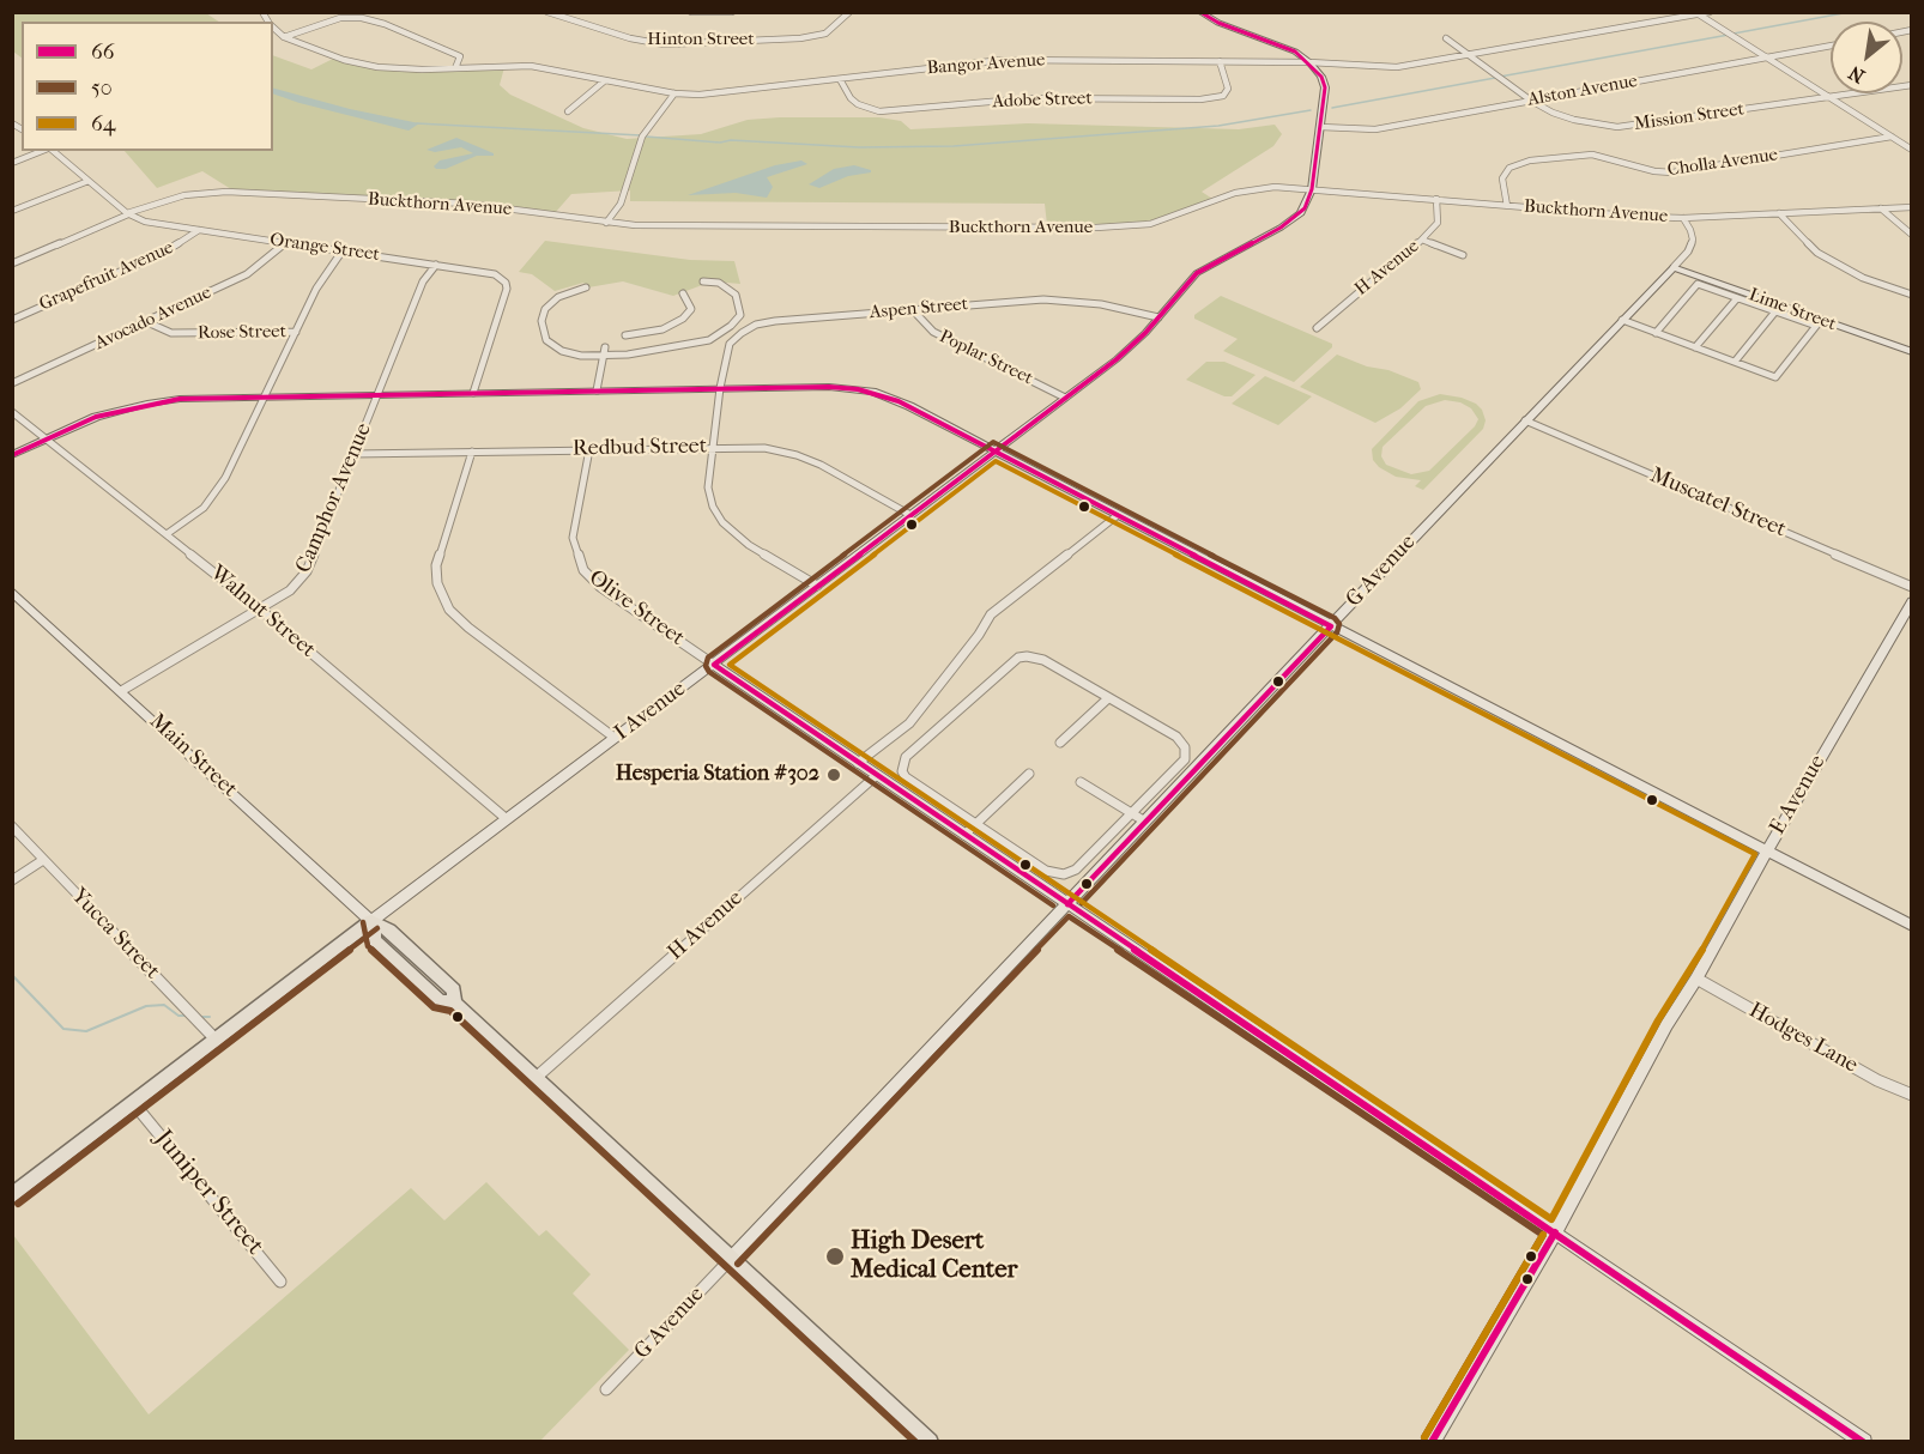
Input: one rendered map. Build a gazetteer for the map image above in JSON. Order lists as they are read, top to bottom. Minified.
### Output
{"streets":{"main road":["I Avenue","Main Street"],"street":["Hinton Street","Bangor Avenue","Alston Avenue","Adobe Street","Mission Street","Cholla Avenue","Buckthorn Avenue","Orange Street","H Avenue","Grapefruit Avenue","Aspen Street","Lime Street","Avocado Avenue","Rose Street","Poplar Street","Redbud Street","Camphor Avenue","Muscatel Street","G Avenue","Olive Street","Walnut Street","E Avenue","Yucca Street","Hodges Lane","Juniper Street"]},"crossings":[["Bangor Avenue","Adobe Street"],["Bangor Avenue","Mission Street"],["Bangor Avenue","I Avenue"],["Alston Avenue","Mission Street"],["Alston Avenue","I Avenue"],["Cholla Avenue","Buckthorn Avenue"],["Buckthorn Avenue","Orange Street"],["Buckthorn Avenue","H Avenue"],["Buckthorn Avenue","G Avenue"],["Buckthorn Avenue","I Avenue"],["Orange Street","Grapefruit Avenue"],["Orange Street","Avocado Avenue"],["Orange Street","Camphor Avenue"],["H Avenue","Olive Street"],["H Avenue","Main Street"],["Aspen Street","Poplar Street"],["Aspen Street","Redbud Street"],["Aspen Street","I Avenue"],["Lime Street","G Avenue"],["Avocado Avenue","Rose Street"],["Poplar Street","I Avenue"],["Redbud Street","Camphor Avenue"],["Redbud Street","Olive Street"],["Redbud Street","I Avenue"],["Camphor Avenue","Walnut Street"],["Camphor Avenue","Main Street"],["Muscatel Street","G Avenue"],["G Avenue","Olive Street"],["G Avenue","Main Street"],["Olive Street","I Avenue"],["Olive Street","E Avenue"],["Walnut Street","I Avenue"],["I Avenue","Main Street"],["I Avenue","Yucca Street"],["I Avenue","Juniper Street"],["E Avenue","Hodges Lane"]],"places":["Hesperia Station #302","High Desert Medical Center"],"lines":["transit line 66","transit line 50","transit line 64"],"legend":["66","50","64"],"north":"bottom left"}
